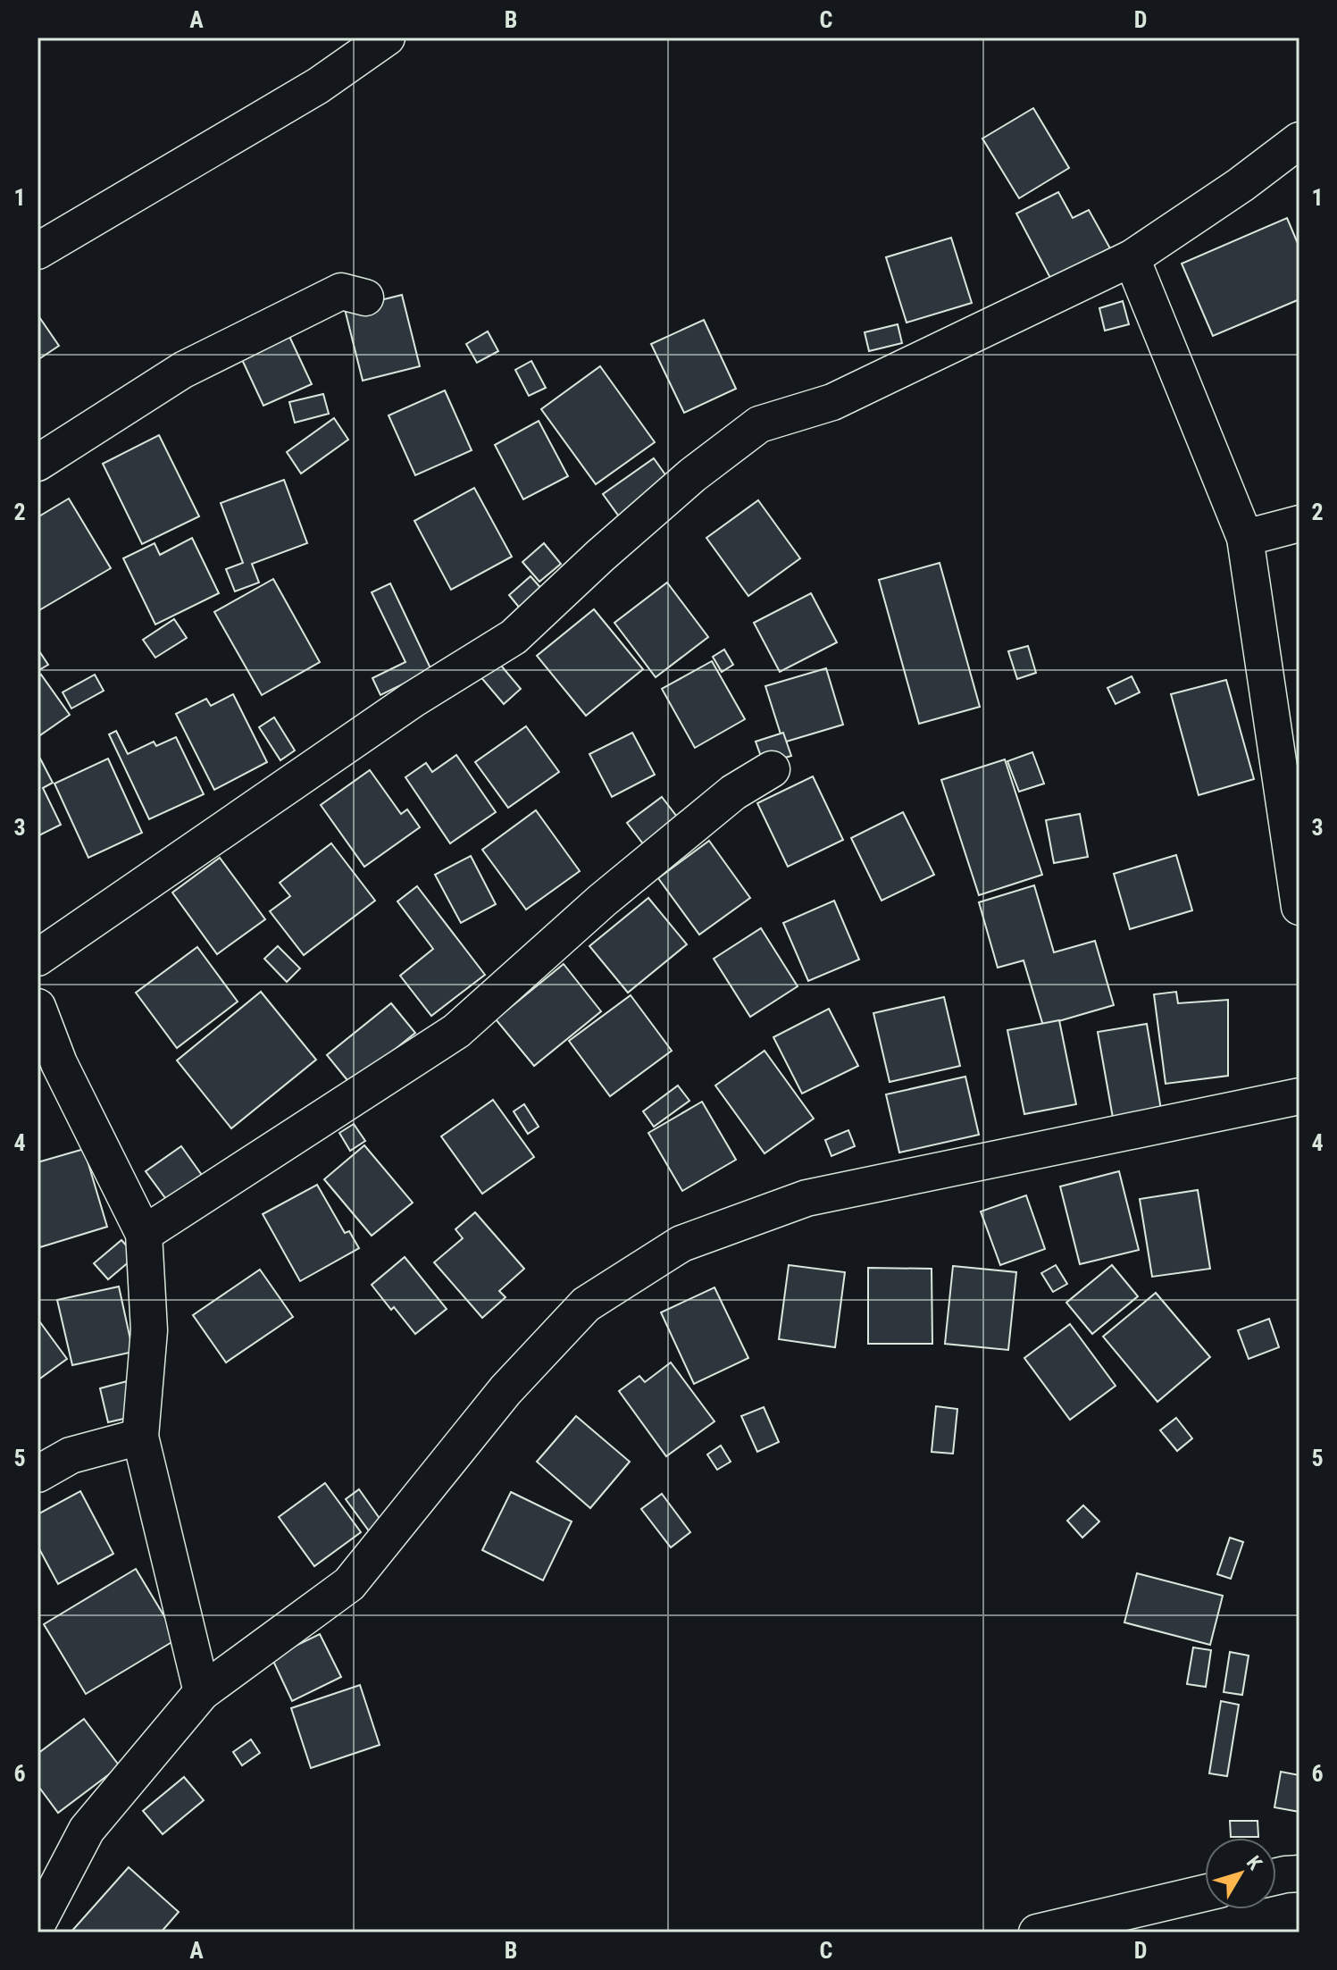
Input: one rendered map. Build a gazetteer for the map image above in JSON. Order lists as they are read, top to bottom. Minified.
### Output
{"north":"top right","grid":{"columns":["A","B","C","D"],"rows":["1","2","3","4","5","6"]}}
